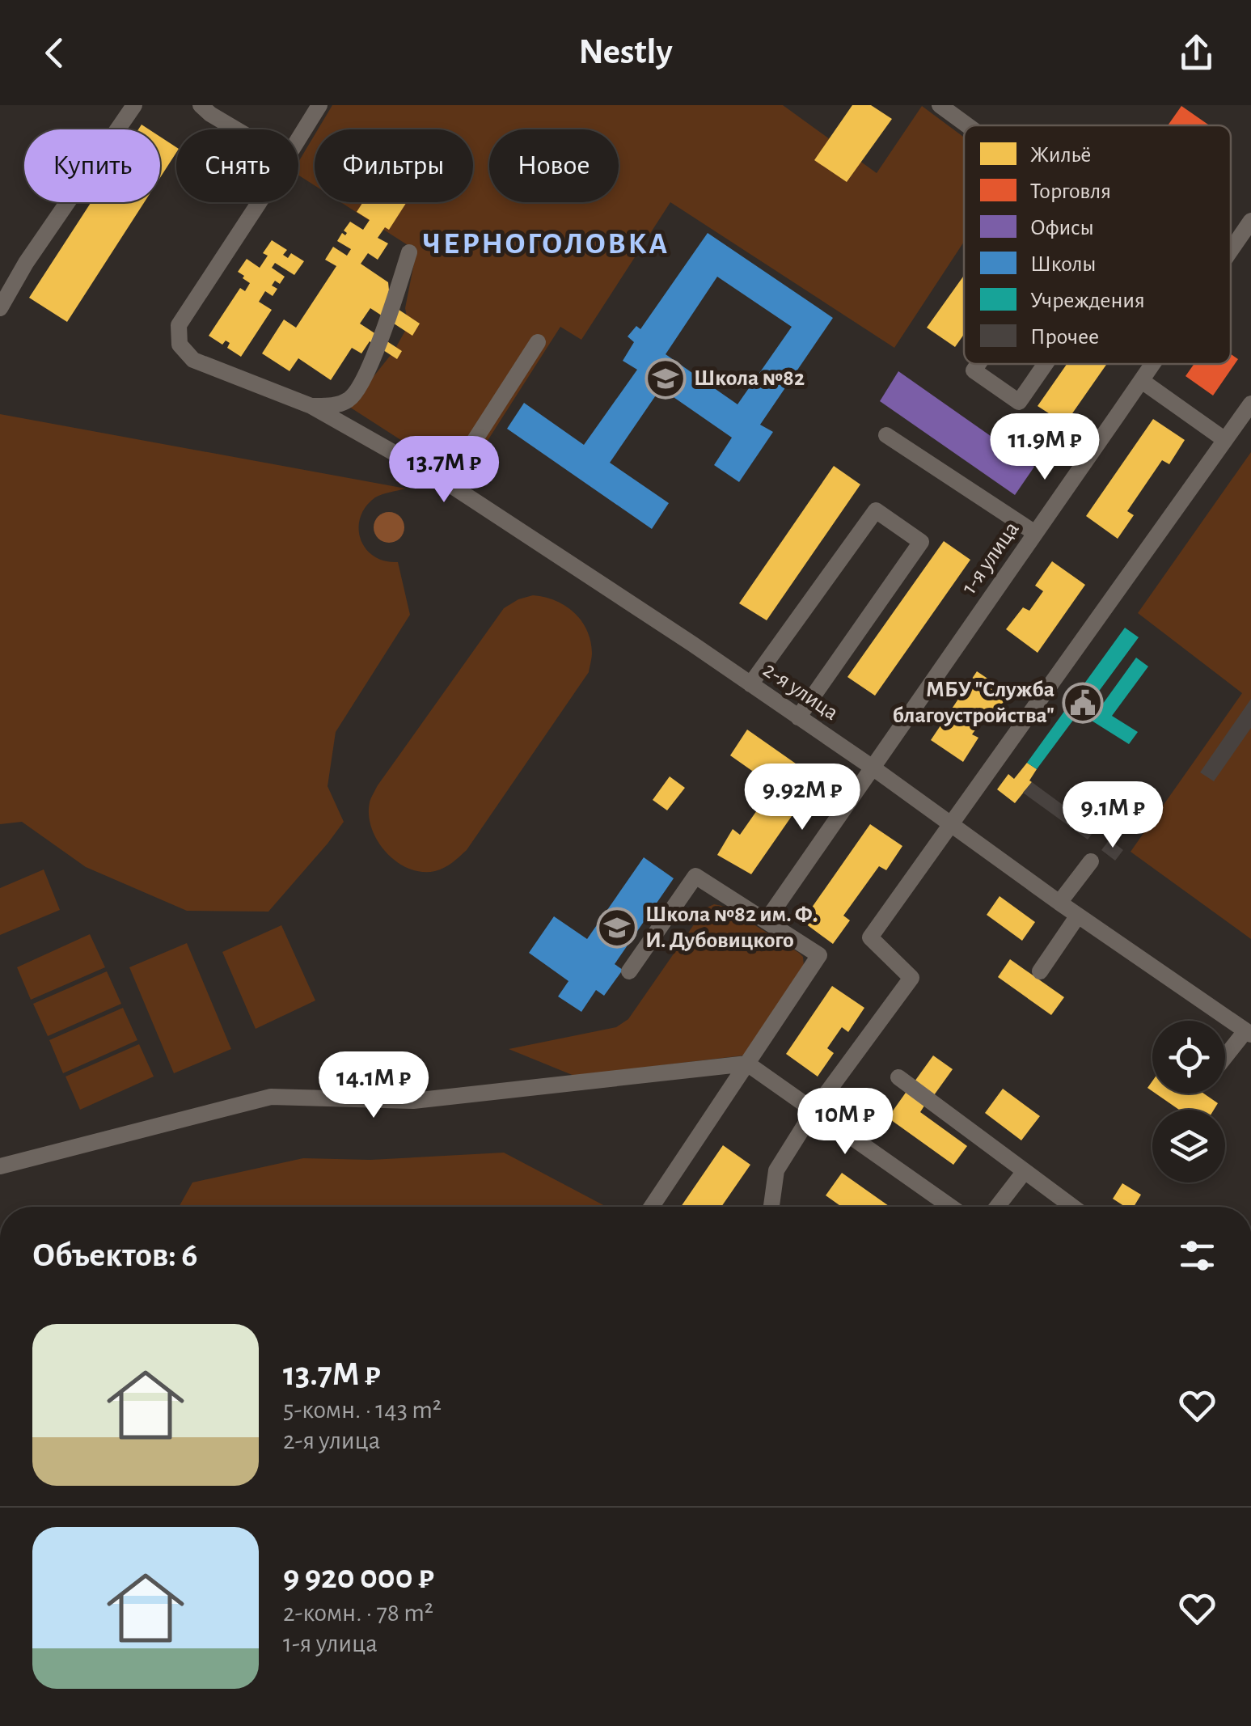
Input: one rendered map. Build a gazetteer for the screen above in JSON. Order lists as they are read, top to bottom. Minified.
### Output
{"streets":{"street":["1-я улица","2-я улица"]},"crossings":[["1-я улица","2-я улица"]],"districts":["ЧЕРНОГОЛОВКА"],"places":{"school or university":["Школа №82","Школа №82 им. Ф. И. Дубовицкого"],"public building":["МБУ \"Служба благоустройства\""]},"legend":["Жильё","Торговля","Офисы","Школы","Учреждения","Прочее"],"page":{"header":"Nestly","chip":["Купить","Снять","Фильтры","Новое"],"price":["11.9M ₽","13.7M ₽","9.92M ₽","9.1M ₽","14.1M ₽","10M ₽"],"heading":"Объектов: 6","list":[{"name":"13.7M ₽","note":"5-комн. · 143 m² · 2-я улица"},{"name":"9 920 000 ₽","note":"2-комн. · 78 m² · 1-я улица"}]}}
